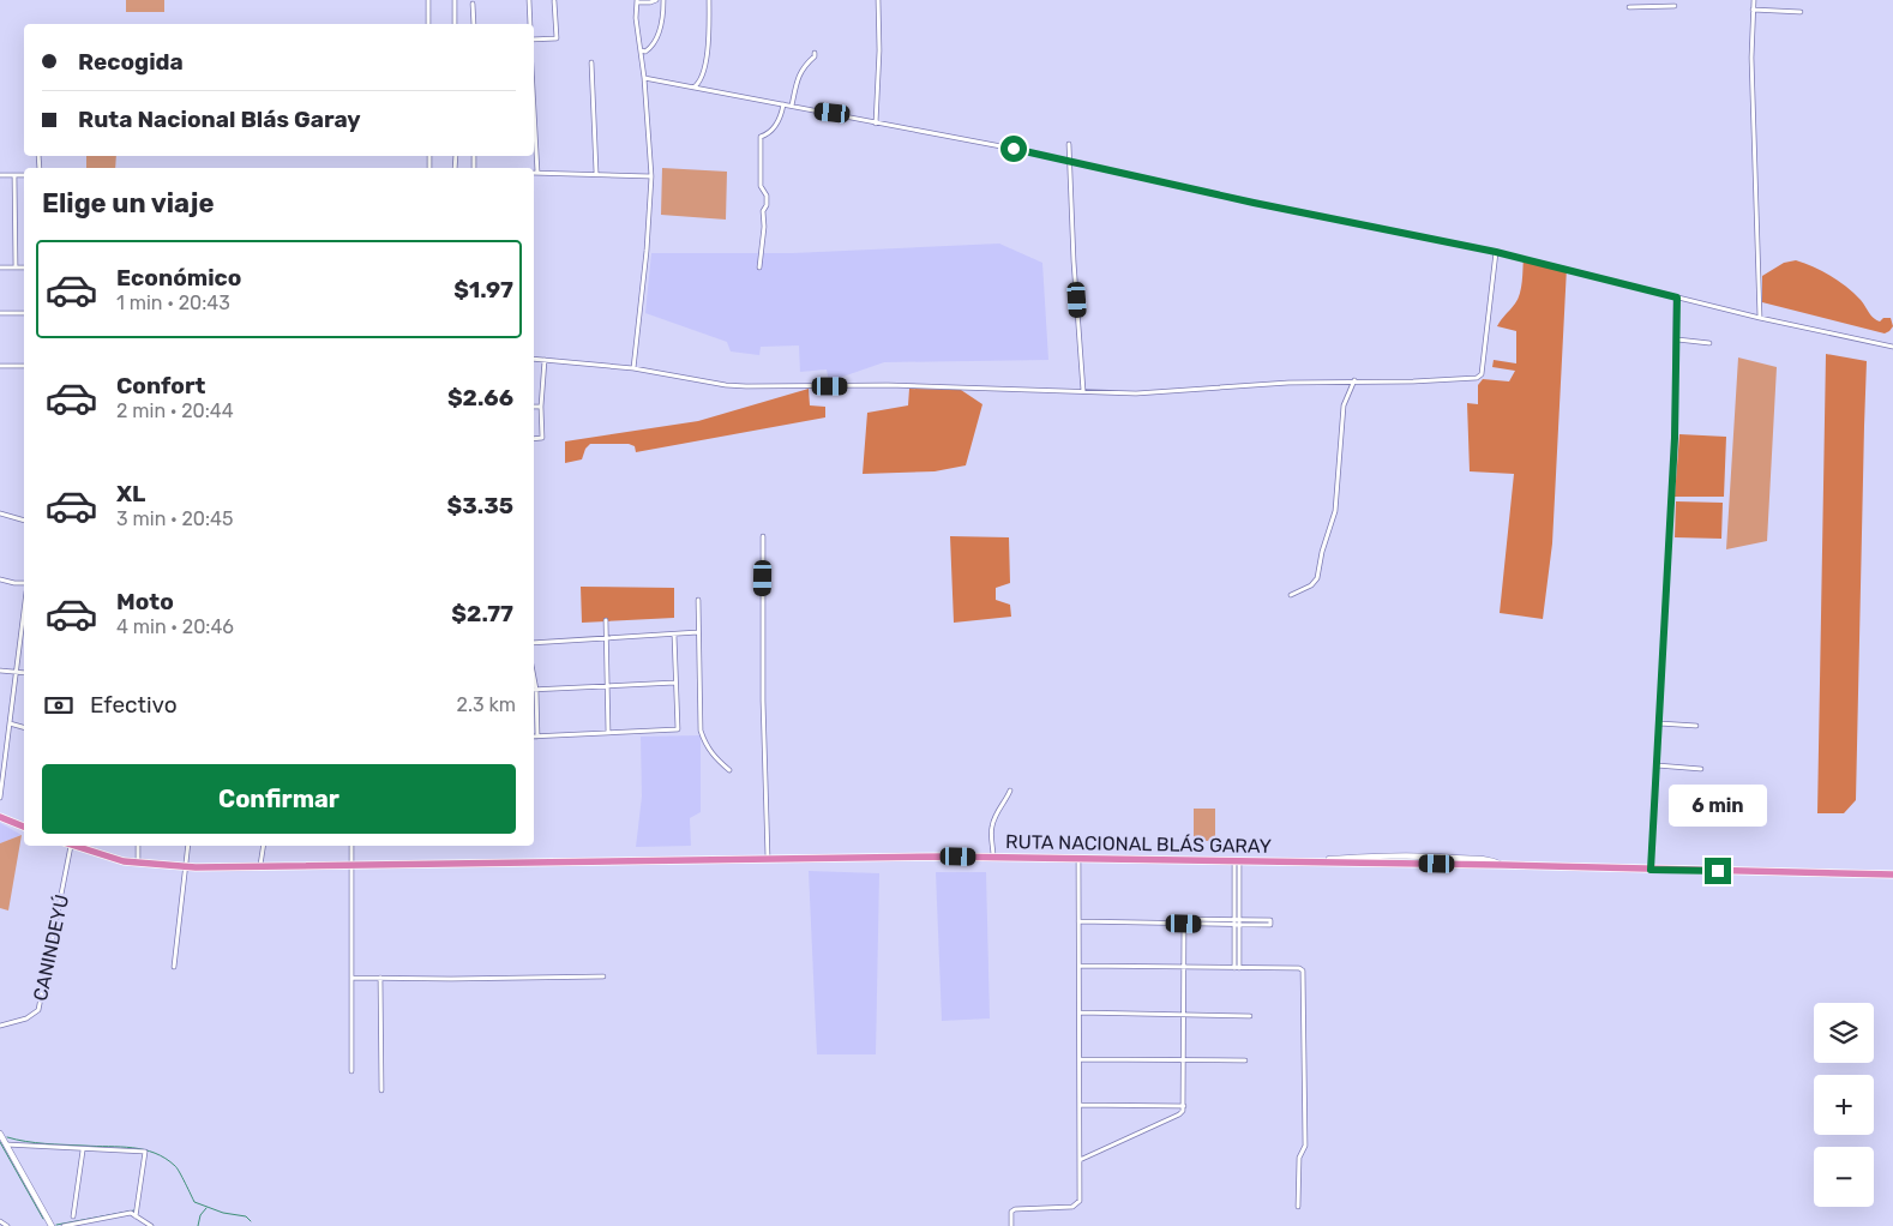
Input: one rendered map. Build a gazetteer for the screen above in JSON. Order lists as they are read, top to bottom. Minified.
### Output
{"streets":{"highway":["RUTA NACIONAL BLÁS GARAY"],"street":["CANINDEYÚ"]},"page":{"banner":["Recogida","Ruta Nacional Blás Garay"],"heading":"Elige un viaje","list":[{"name":"Económico","note":"1 min · 20:43","value":"$1.97"},{"name":"Confort","note":"2 min · 20:44","value":"$2.66"},{"name":"XL","note":"3 min · 20:45","value":"$3.35"},{"name":"Moto","note":"4 min · 20:46","value":"$2.77"}],"pay":["Efectivo","2.3 km"],"buttons":"Confirmar","bubble":"6 min","map_buttons":["+","−"]}}
